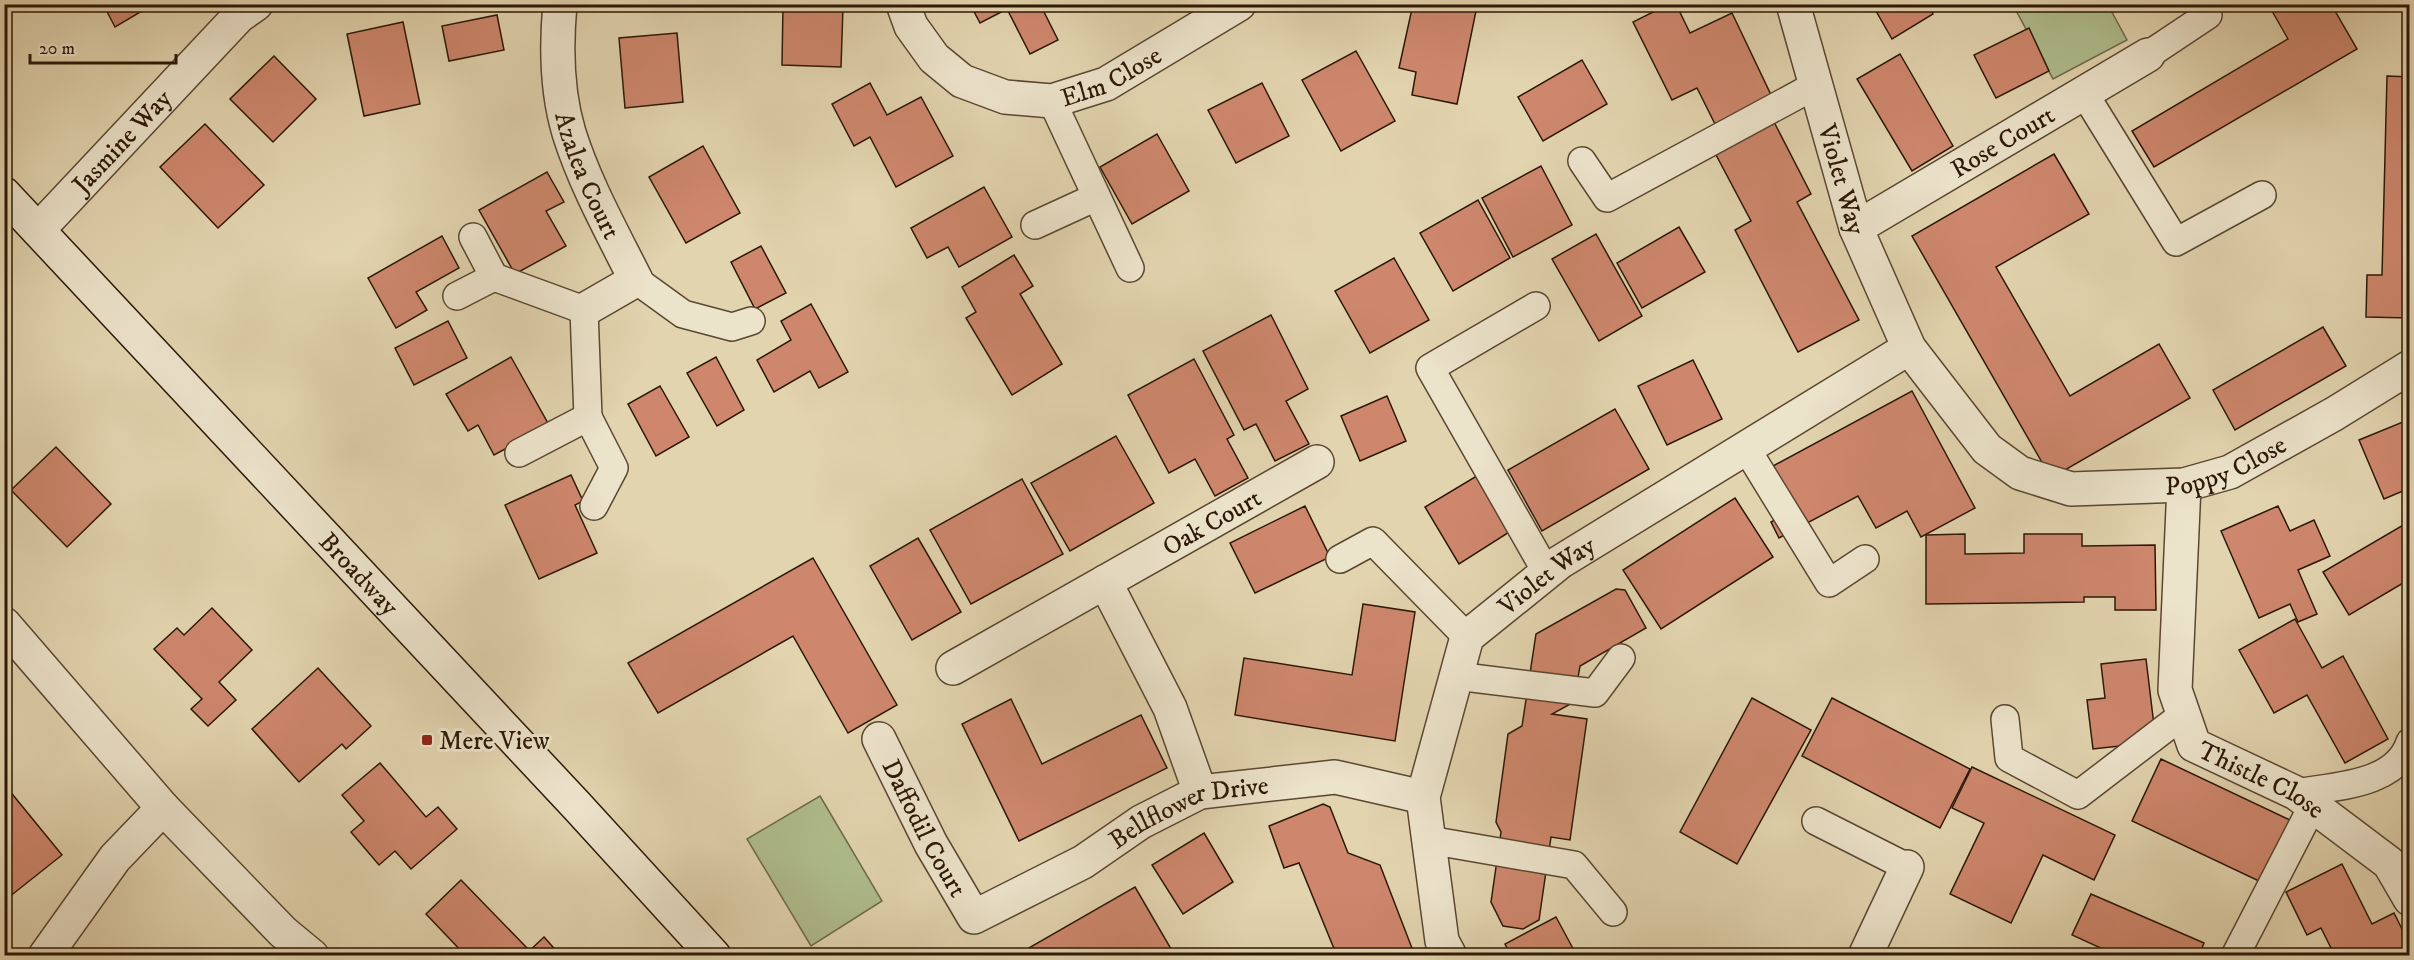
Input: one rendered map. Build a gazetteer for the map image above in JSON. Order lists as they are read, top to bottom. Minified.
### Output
{"streets":{"street":["Elm Close","Rose Court","Jasmine Way","Azalea Court","Violet Way","Poppy Close","Oak Court","Broadway","Thistle Close","Bellflower Drive","Daffodil Court"]},"crossings":[["Rose Court","Violet Way"],["Jasmine Way","Broadway"],["Violet Way","Poppy Close"],["Poppy Close","Thistle Close"],["Bellflower Drive","Daffodil Court"]],"places":{"transit":["Mere View"]},"scale_bar":"20 m"}
